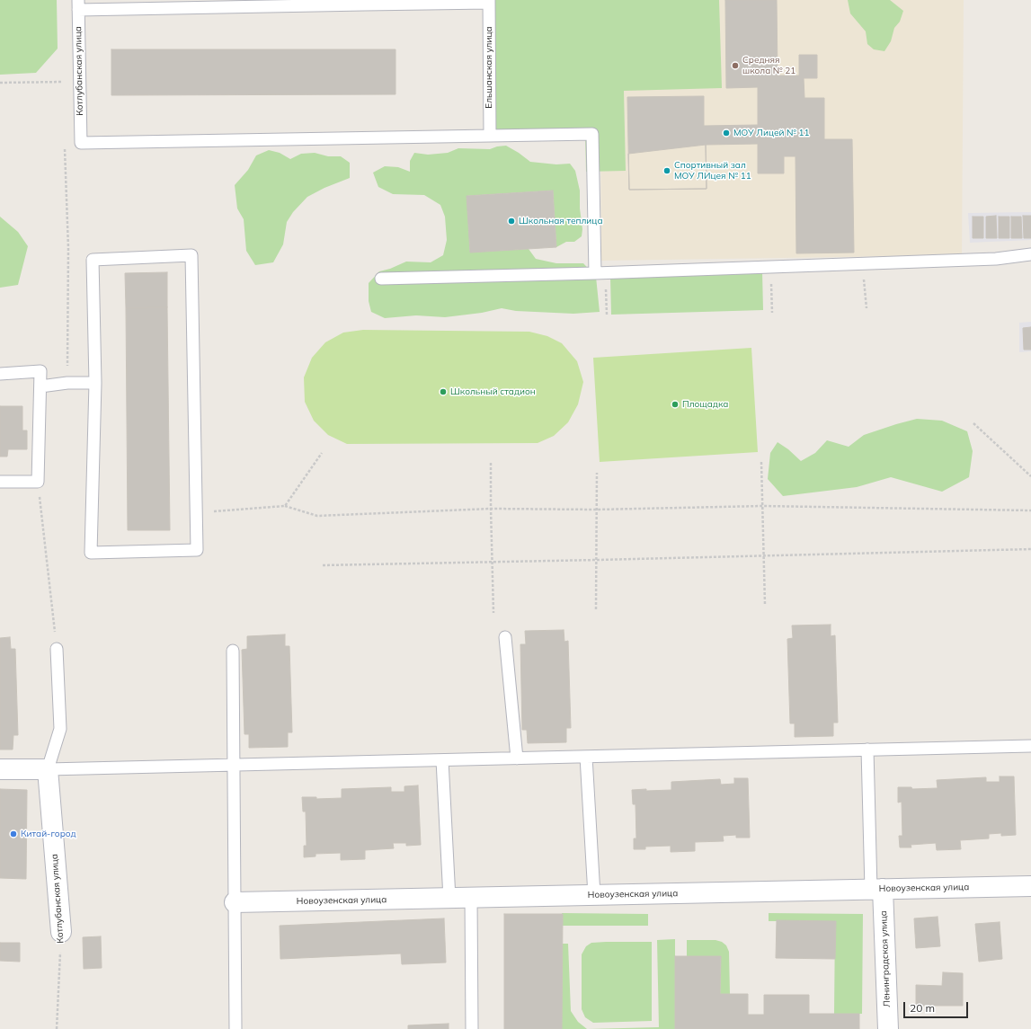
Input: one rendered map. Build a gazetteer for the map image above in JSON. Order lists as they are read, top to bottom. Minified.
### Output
{"streets":{"street":["Котлубанская улица","Новоузенская улица","Ленинградская улица"],"lane":["Ельшанская улица"]},"crossings":[["Ельшанская улица","Котлубанская улица"],["Новоузенская улица","Ленинградская улица"]],"places":["Средняя школа № 21","МОУ Лицей № 11","Спортивный зал МОУ ЛИцея № 11","Школьная теплица","Школьный стадион","Площадка","Китай-город"],"scale_bar":"20 m"}
